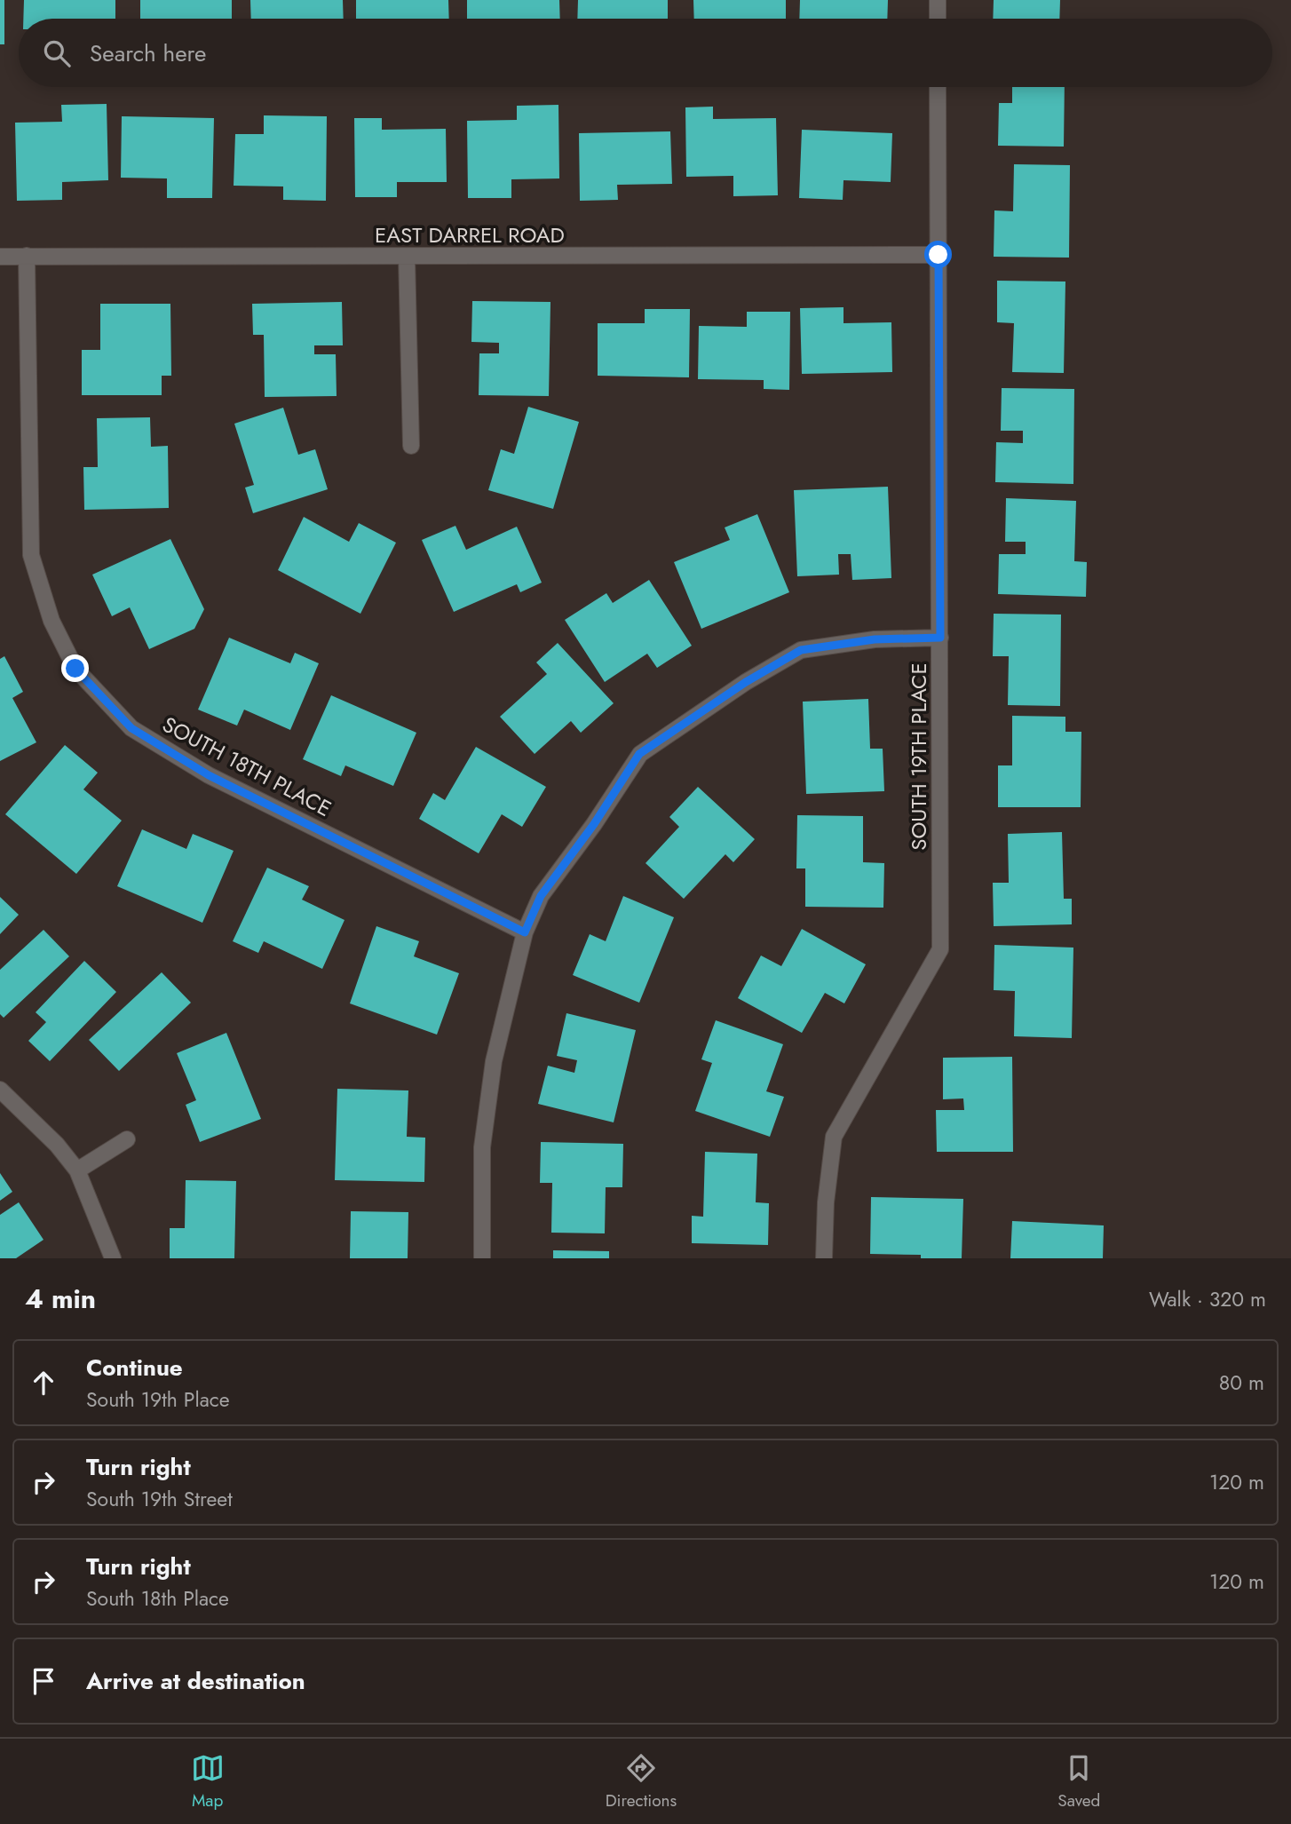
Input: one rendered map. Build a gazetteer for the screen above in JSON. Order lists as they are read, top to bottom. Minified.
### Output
{"streets":{"street":["EAST DARREL ROAD","SOUTH 19TH PLACE","SOUTH 18TH PLACE"]},"crossings":[["EAST DARREL ROAD","SOUTH 19TH PLACE"],["EAST DARREL ROAD","SOUTH 18TH PLACE"]],"page":{"search":"Search here","heading":["4 min","Walk · 320 m"],"list":[["Continue","South 19th Place","80 m"],["Turn right","South 19th Street","120 m"],["Turn right","South 18th Place","120 m"],"Arrive at destination"],"nav":["Map","Directions","Saved"]}}
